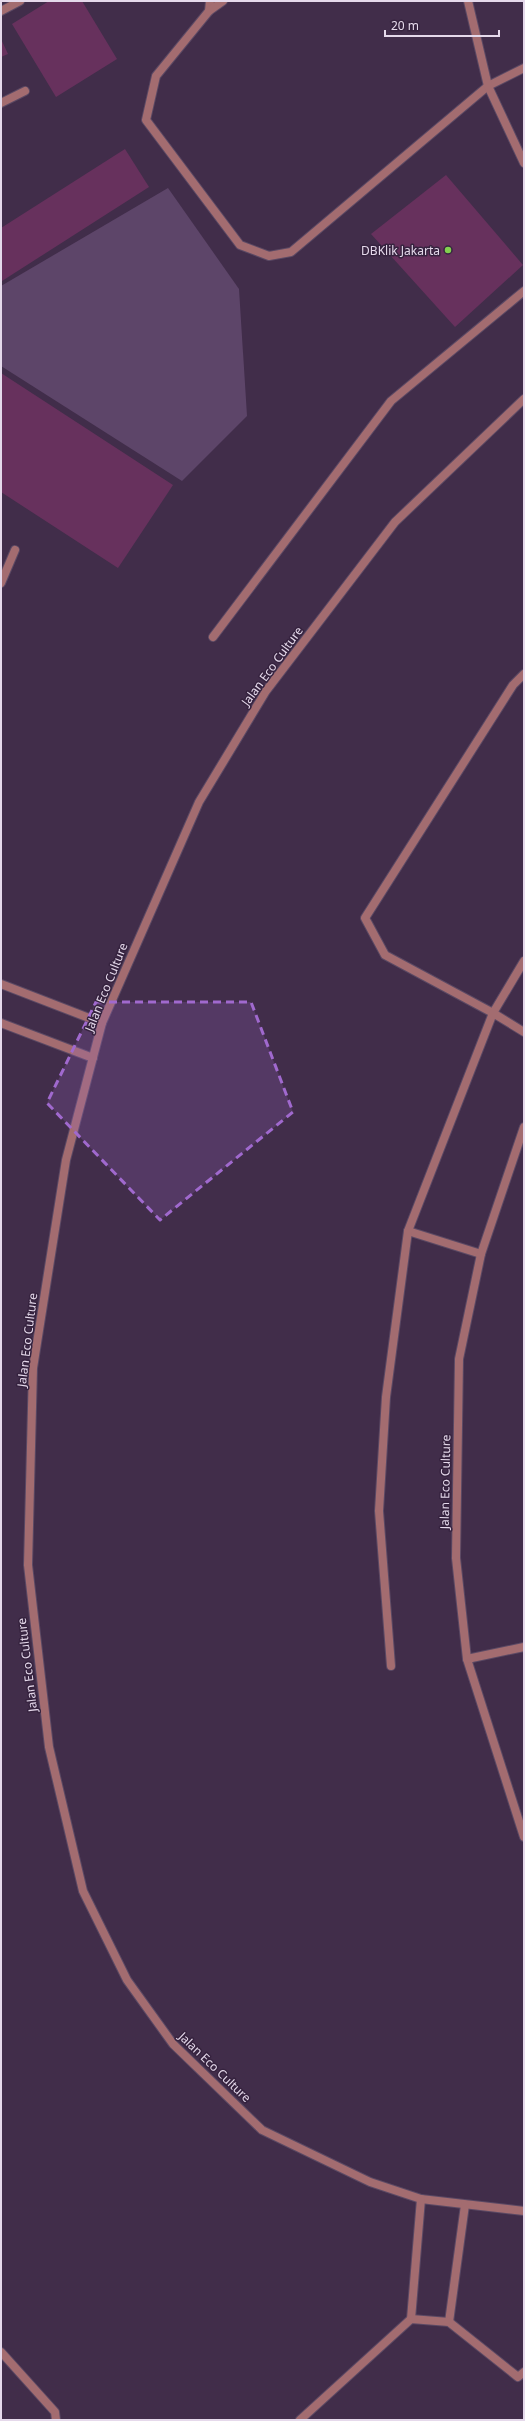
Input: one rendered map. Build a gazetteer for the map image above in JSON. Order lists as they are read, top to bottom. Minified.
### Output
{"streets":{"street":["Jalan Eco Culture"]},"places":["DBKlik Jakarta"],"scale_bar":"20 m"}
